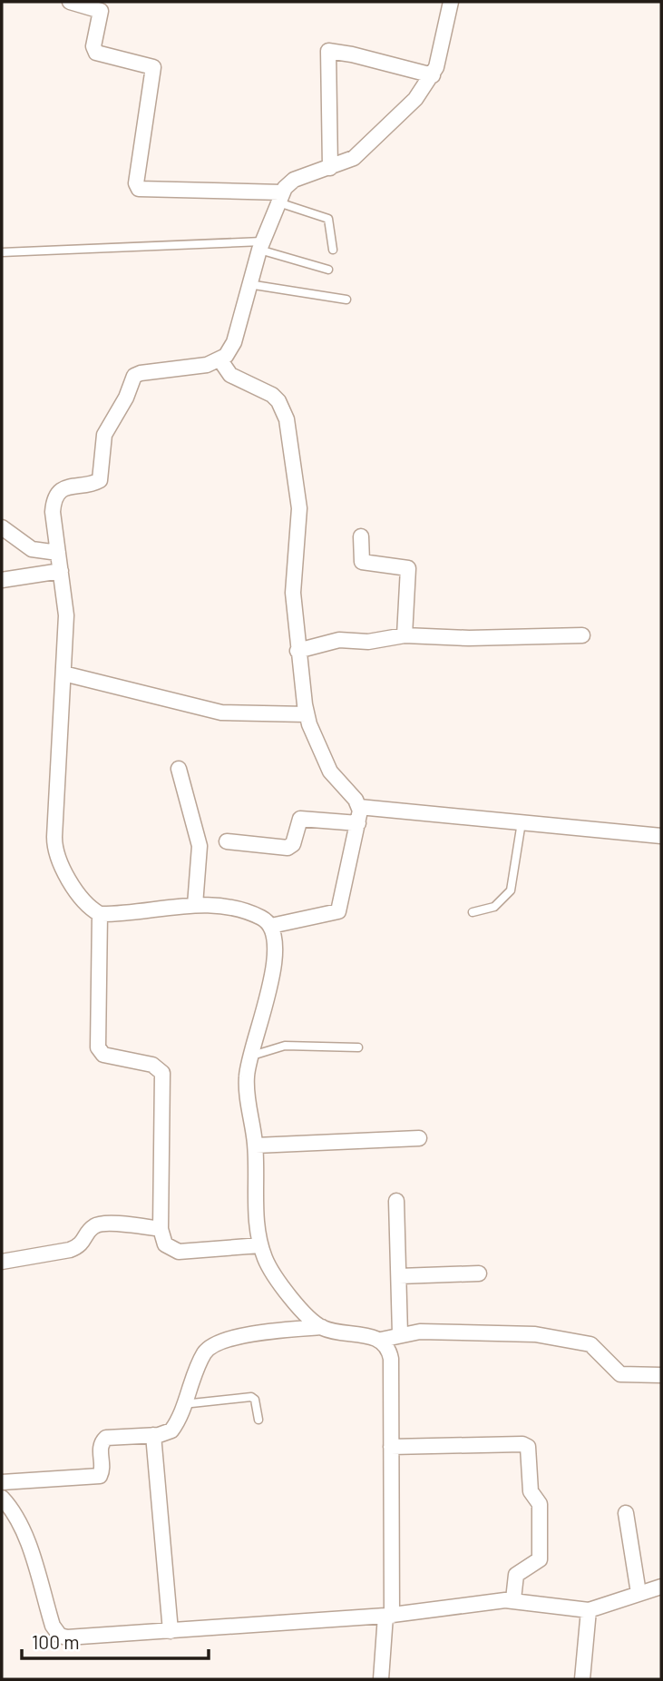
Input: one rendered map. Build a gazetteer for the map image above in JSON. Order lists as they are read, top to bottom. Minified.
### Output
{"scale_bar":"100 m"}
